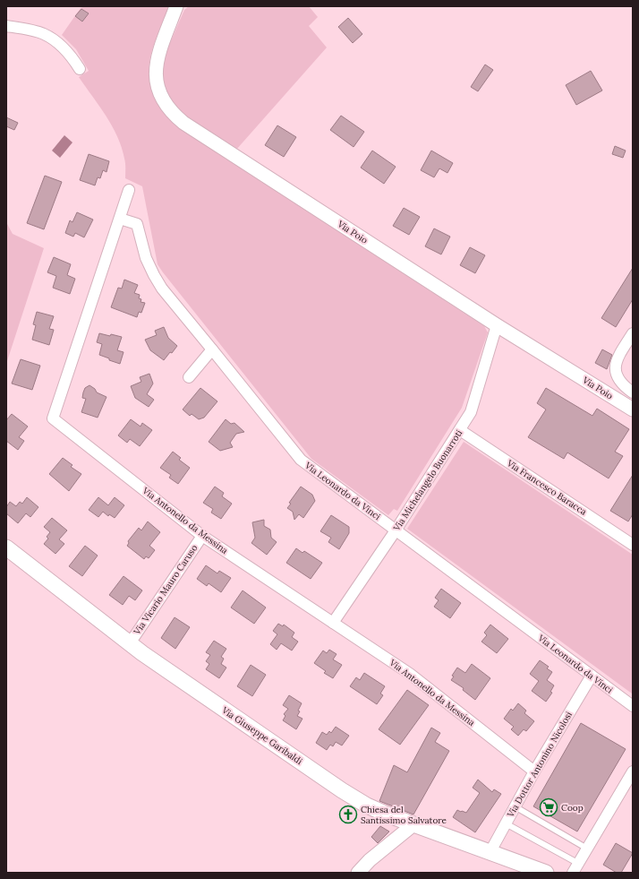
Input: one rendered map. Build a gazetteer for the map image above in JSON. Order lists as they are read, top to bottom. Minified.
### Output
{"streets":{"main road":["Via Giuseppe Garibaldi"],"street":["Via Poio","Via Michelangelo Buonarroti","Via Francesco Baracca","Via Leonardo da Vinci","Via Antonello da Messina","Via Vicario Mauro Caruso","Via Dottor Antonino Nicolosi"]},"crossings":[["Via Poio","Via Michelangelo Buonarroti"],["Via Michelangelo Buonarroti","Via Francesco Baracca"],["Via Michelangelo Buonarroti","Via Leonardo da Vinci"],["Via Michelangelo Buonarroti","Via Antonello da Messina"],["Via Leonardo da Vinci","Via Antonello da Messina"],["Via Leonardo da Vinci","Via Dottor Antonino Nicolosi"],["Via Antonello da Messina","Via Vicario Mauro Caruso"],["Via Antonello da Messina","Via Dottor Antonino Nicolosi"],["Via Vicario Mauro Caruso","Via Giuseppe Garibaldi"],["Via Giuseppe Garibaldi","Via Dottor Antonino Nicolosi"]],"places":{"supermarket":["Coop"],"church":["Chiesa del Santissimo Salvatore"]}}
